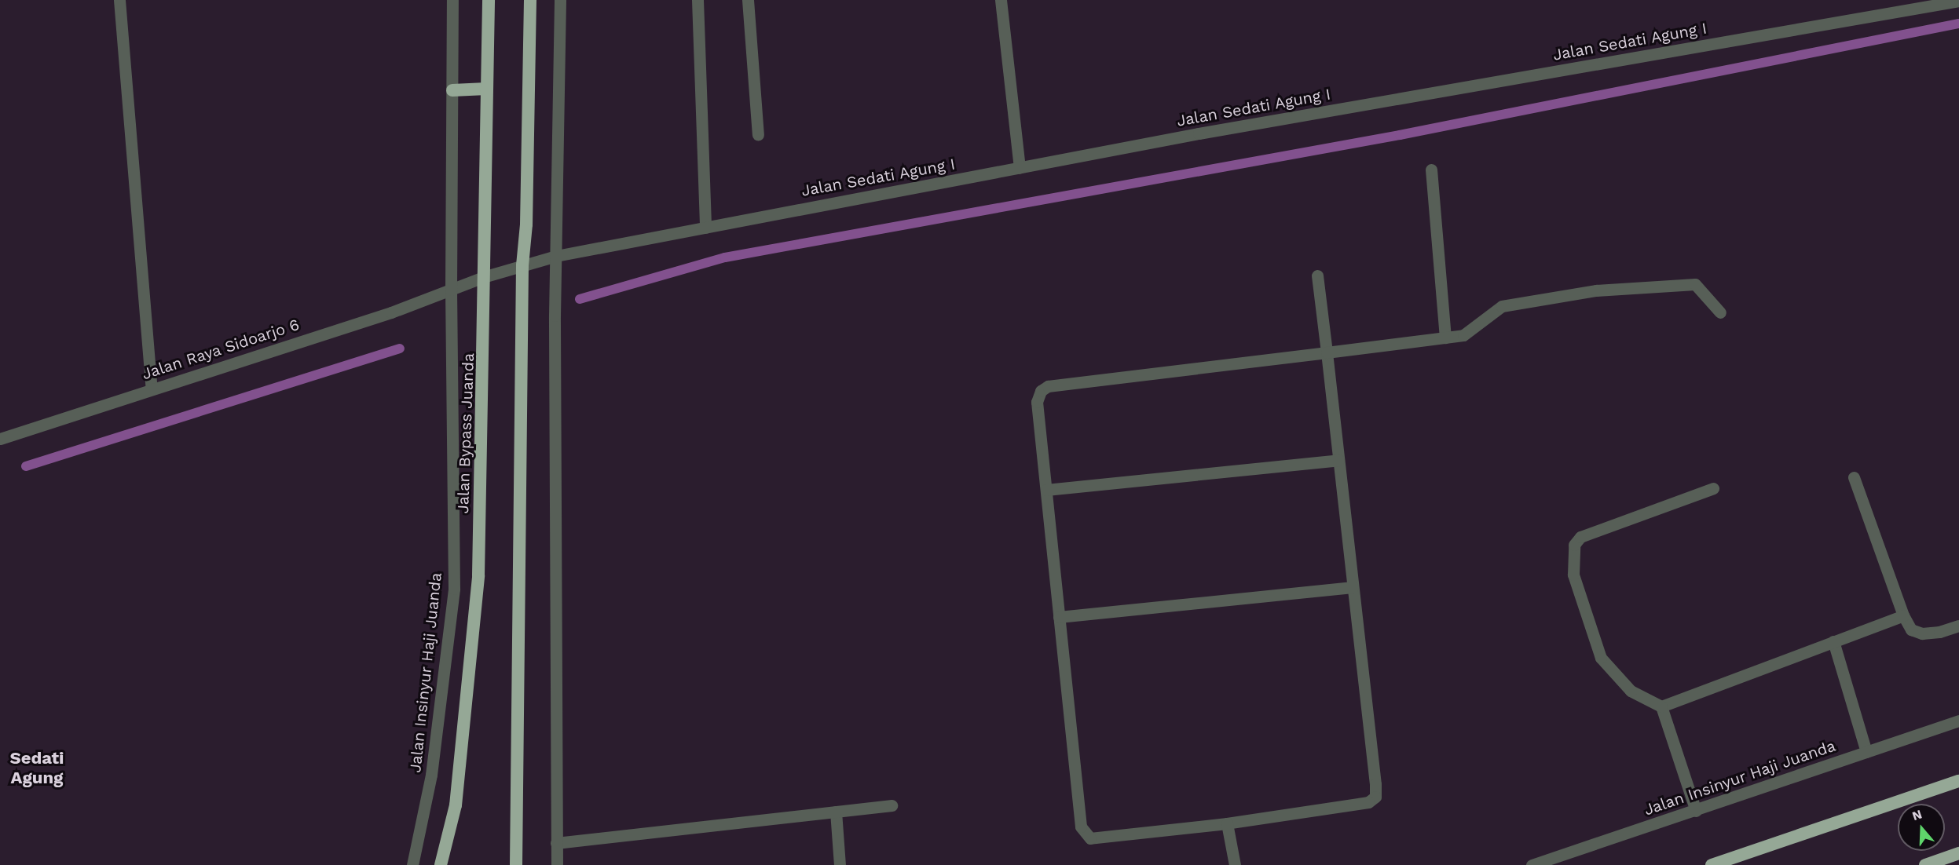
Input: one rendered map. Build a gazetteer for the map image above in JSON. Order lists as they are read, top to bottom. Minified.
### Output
{"streets":{"highway":["Jalan Bypass Juanda"],"street":["Jalan Sedati Agung I","Jalan Raya Sidoarjo 6","Jalan Insinyur Haji Juanda"]},"crossings":[["Jalan Sedati Agung I","Jalan Raya Sidoarjo 6"],["Jalan Raya Sidoarjo 6","Jalan Bypass Juanda"],["Jalan Raya Sidoarjo 6","Jalan Insinyur Haji Juanda"]],"districts":["Sedati Agung"],"north":"top"}
